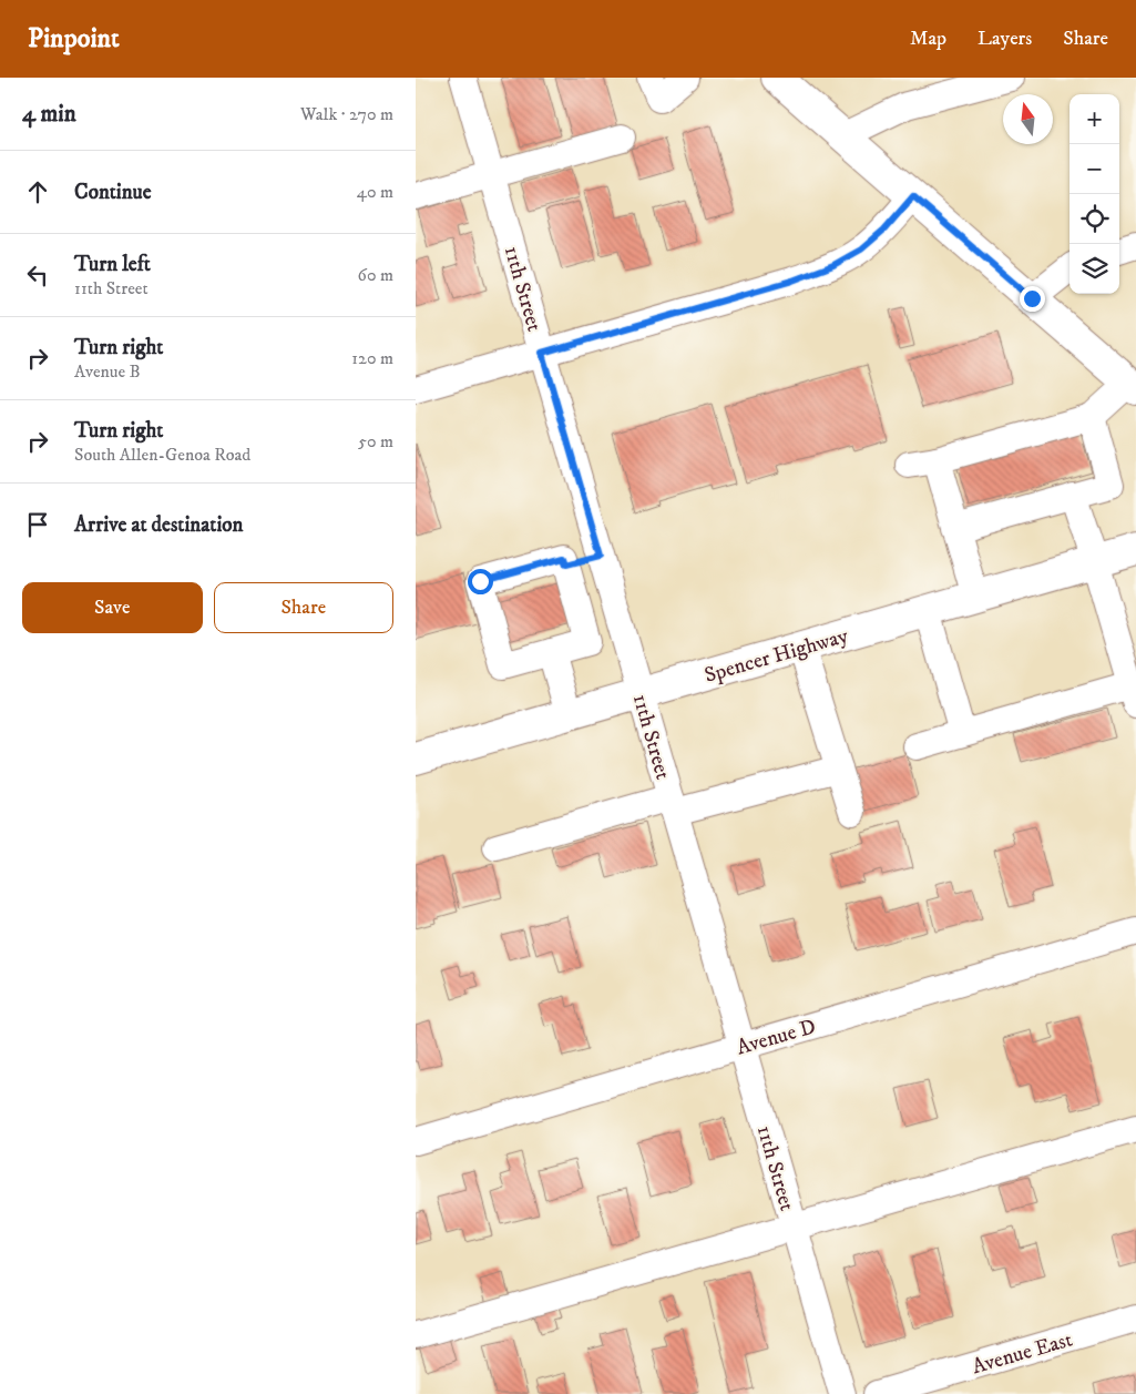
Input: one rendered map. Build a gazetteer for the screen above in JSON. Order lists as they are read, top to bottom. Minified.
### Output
{"streets":{"main road":["Spencer Highway"],"street":["11th Street","Avenue D","Avenue East"]},"crossings":[["11th Street","Spencer Highway"],["11th Street","Avenue D"]],"north":"top","page":{"header":"Pinpoint","nav":["Map","Layers","Share"],"heading":["4 min","Walk · 270 m"],"map_buttons":["+","−"],"list":[["Continue","40 m"],["Turn left","11th Street","60 m"],["Turn right","Avenue B","120 m"],["Turn right","South Allen-Genoa Road","50 m"],"Arrive at destination"],"buttons":["Save","Share"]}}
